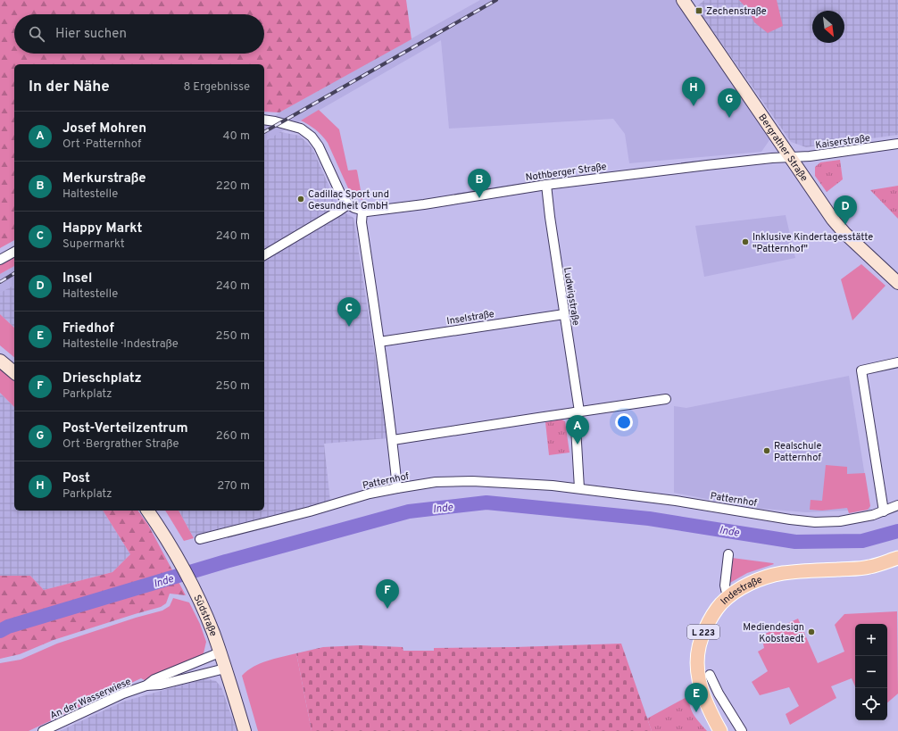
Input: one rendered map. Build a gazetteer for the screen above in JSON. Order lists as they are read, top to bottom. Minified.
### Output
{"streets":{"main road":["Bergrather Straße","Indestraße","Südstraße","L 223"],"street":["Kaiserstraße","Nothberger Straße","Ludwigstraße","Inselstraße","Patternhof","An der Wasserwiese"]},"crossings":[["Kaiserstraße","Bergrather Straße"],["Kaiserstraße","Nothberger Straße"],["Bergrather Straße","Nothberger Straße"],["Nothberger Straße","Ludwigstraße"],["Ludwigstraße","Inselstraße"],["Südstraße","An der Wasserwiese"]],"water":["Inde"],"places":{"transit":["Zechenstraße"],"other":["Cadillac Sport und Gesundheit GmbH","Inklusive Kindertagesstätte \"Patternhof\"","Realschule Patternhof","Mediendesign Kobstaedt"]},"north":"bottom right","page":{"search":"Hier suchen","heading":["In der Nähe","8 Ergebnisse"],"pins":["H","G","B","D","C","A","F","E"],"list":[{"mark":"A","name":"Josef Mohren","note":"Ort · Patternhof","value":"40 m"},{"mark":"B","name":"Merkurstraße","note":"Haltestelle","value":"220 m"},{"mark":"C","name":"Happy Markt","note":"Supermarkt","value":"240 m"},{"mark":"D","name":"Insel","note":"Haltestelle","value":"240 m"},{"mark":"E","name":"Friedhof","note":"Haltestelle · Indestraße","value":"250 m"},{"mark":"F","name":"Drieschplatz","note":"Parkplatz","value":"250 m"},{"mark":"G","name":"Post-Verteilzentrum","note":"Ort · Bergrather Straße","value":"260 m"},{"mark":"H","name":"Post","note":"Parkplatz","value":"270 m"}],"map_buttons":["+","−"]}}
